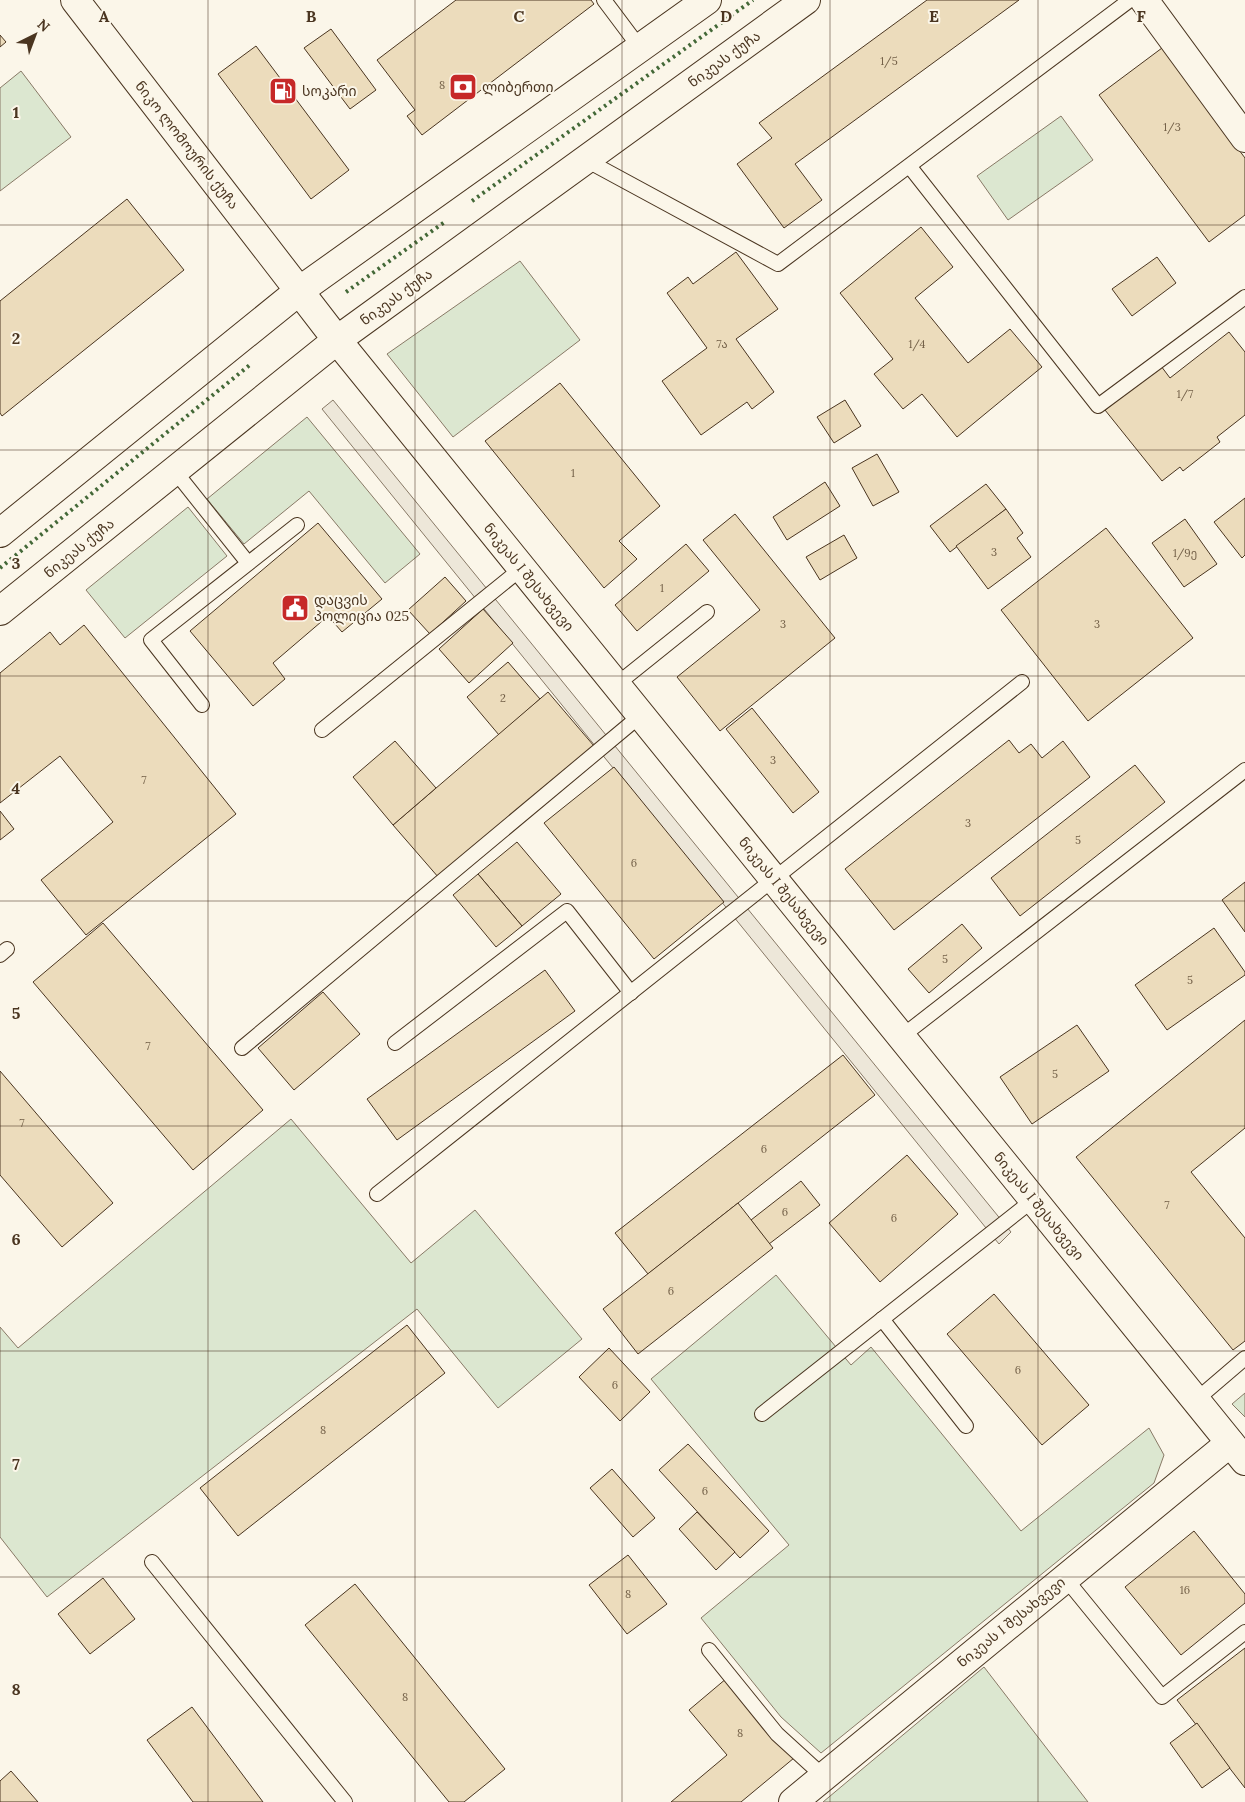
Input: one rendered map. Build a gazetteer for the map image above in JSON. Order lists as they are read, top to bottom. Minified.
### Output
{"streets":{"street":["ნიკეას ქუჩა","ნიკო ლომოურის ქუჩა","ნიკეას I შესახვევი"]},"crossings":[["ნიკეას ქუჩა","ნიკო ლომოურის ქუჩა"],["ნიკეას ქუჩა","ნიკეას I შესახვევი"],["ნიკო ლომოურის ქუჩა","ნიკეას I შესახვევი"]],"places":{"bank":["ლიბერთი"],"fuel station":["სოკარი"],"public building":["დაცვის პოლიცია 025"]},"house_numbers":["1/5","8","1/3","7ა","1/4","1/7","1","3","1/9ე","1","3","3","2","3","7","3","5","6","5","5","7","5","7","6","7","6","6","6","6","6","8","6","16","8","8","8"],"north":"top right","grid":{"columns":["A","B","C","D","E","F"],"rows":["1","2","3","4","5","6","7","8"]}}
